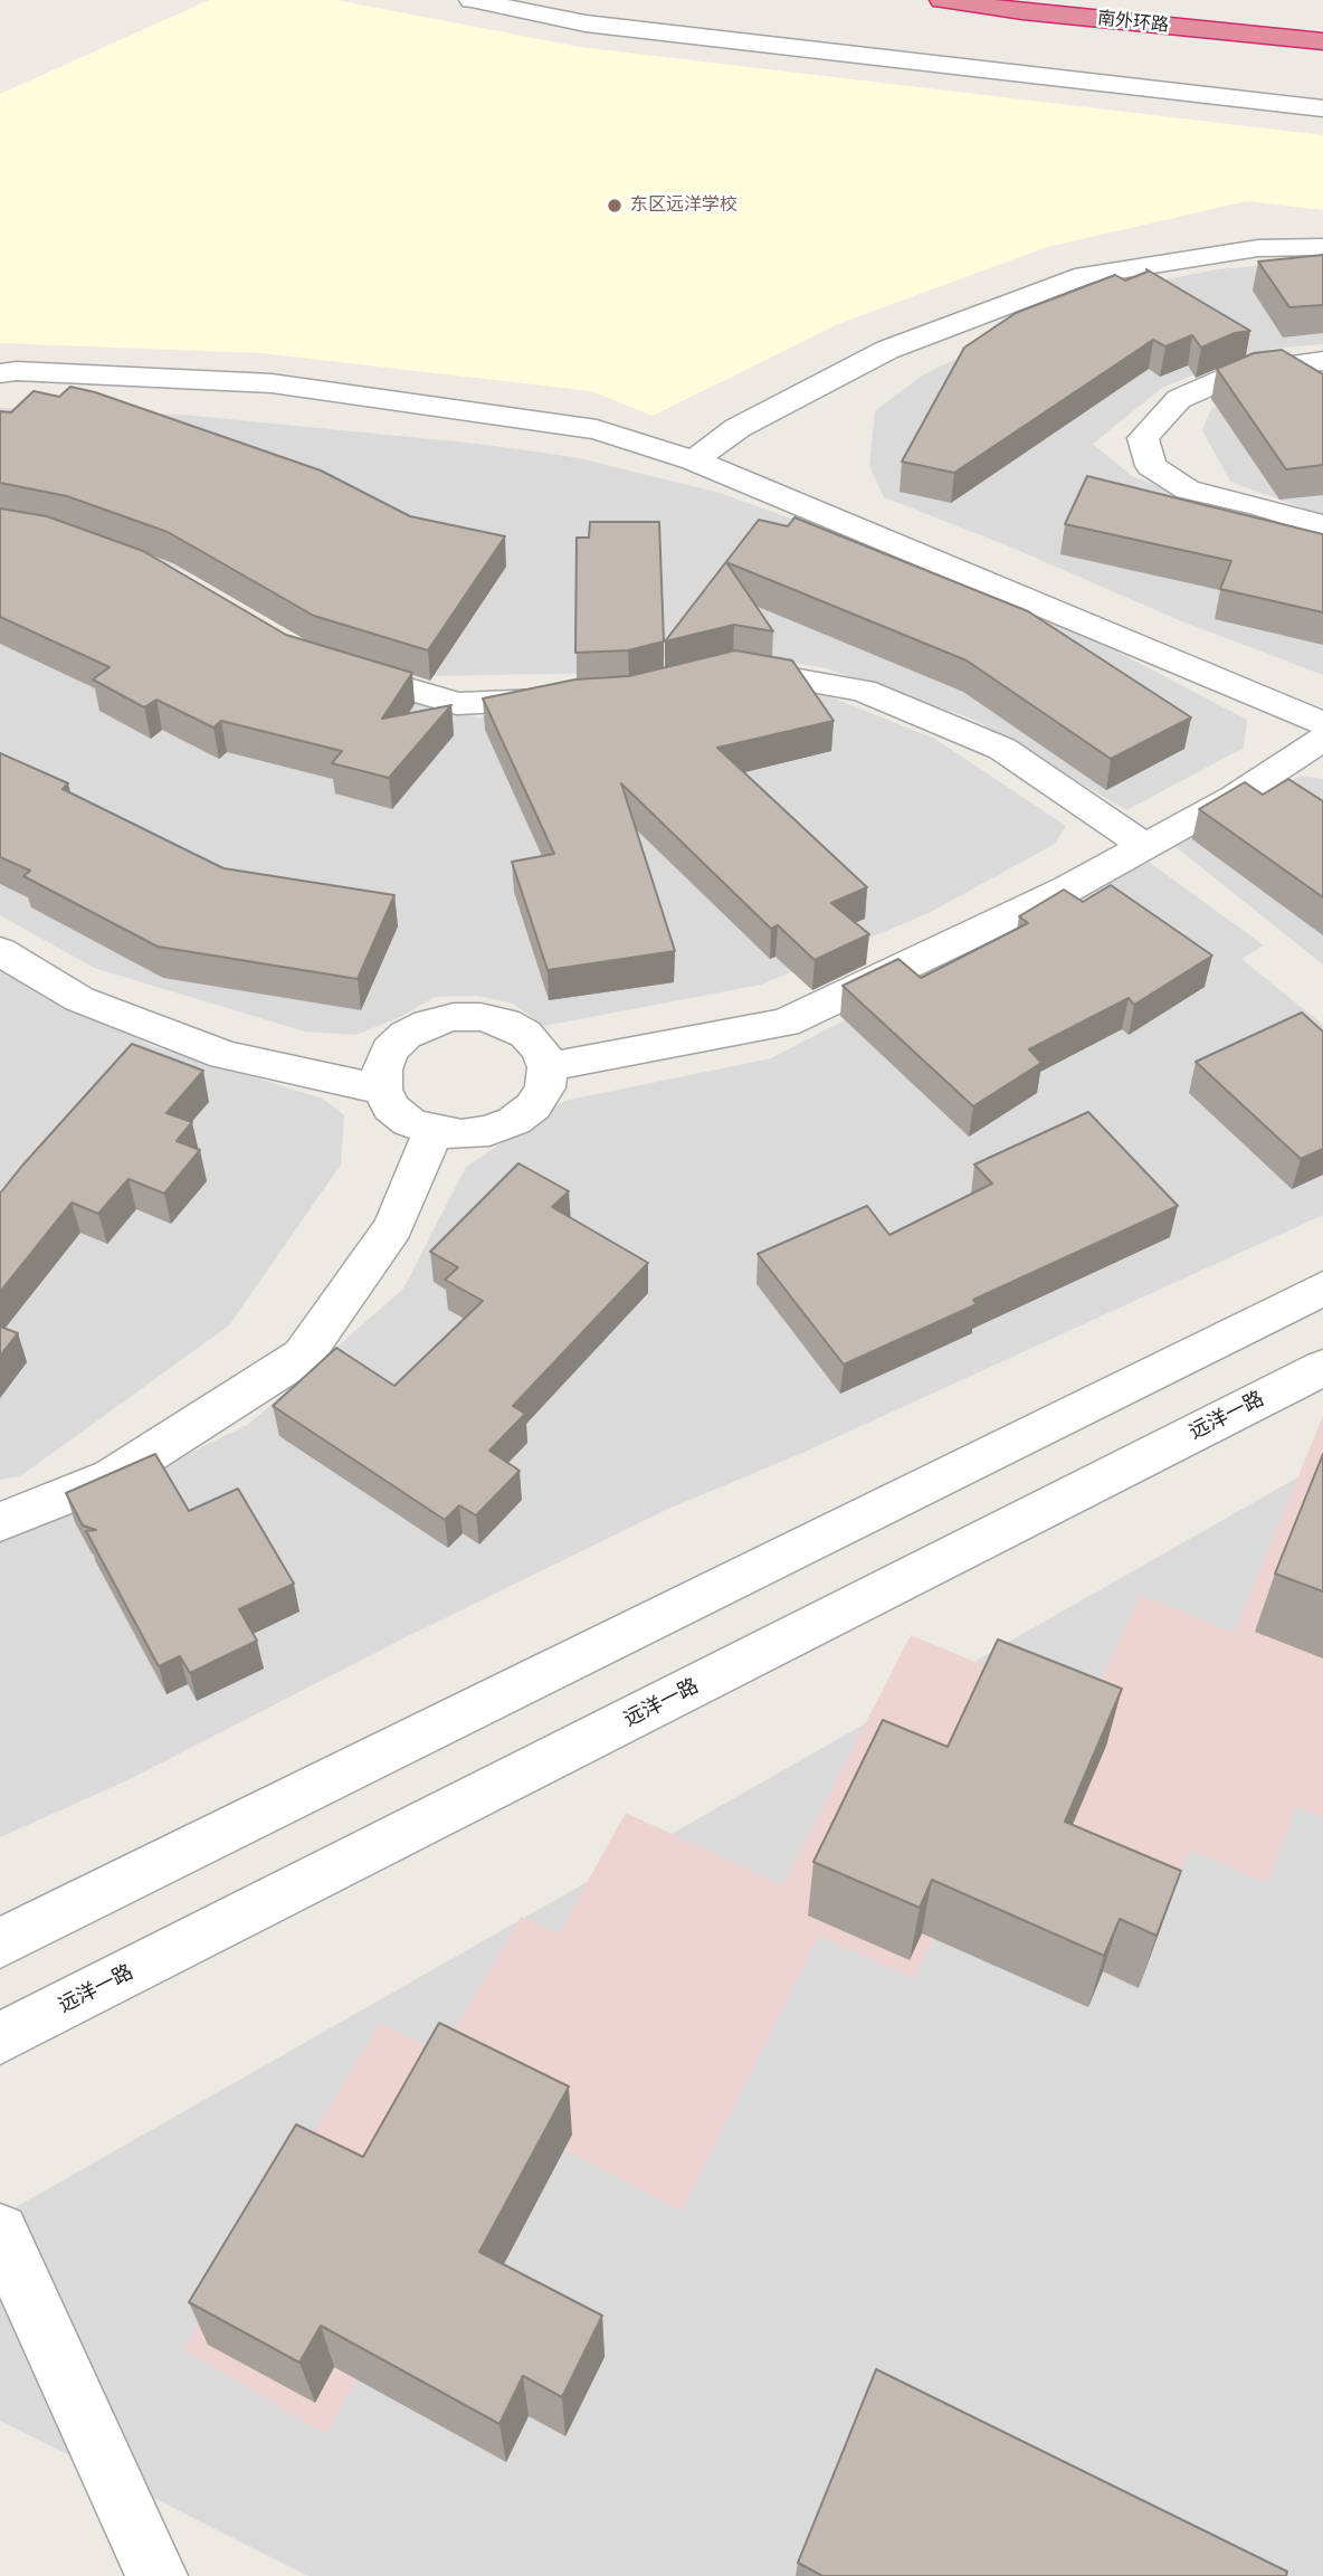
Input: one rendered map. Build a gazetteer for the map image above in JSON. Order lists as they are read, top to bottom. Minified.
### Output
{"streets":{"highway":["南外环路"],"street":["远洋一路"]},"places":["东区远洋学校"]}
